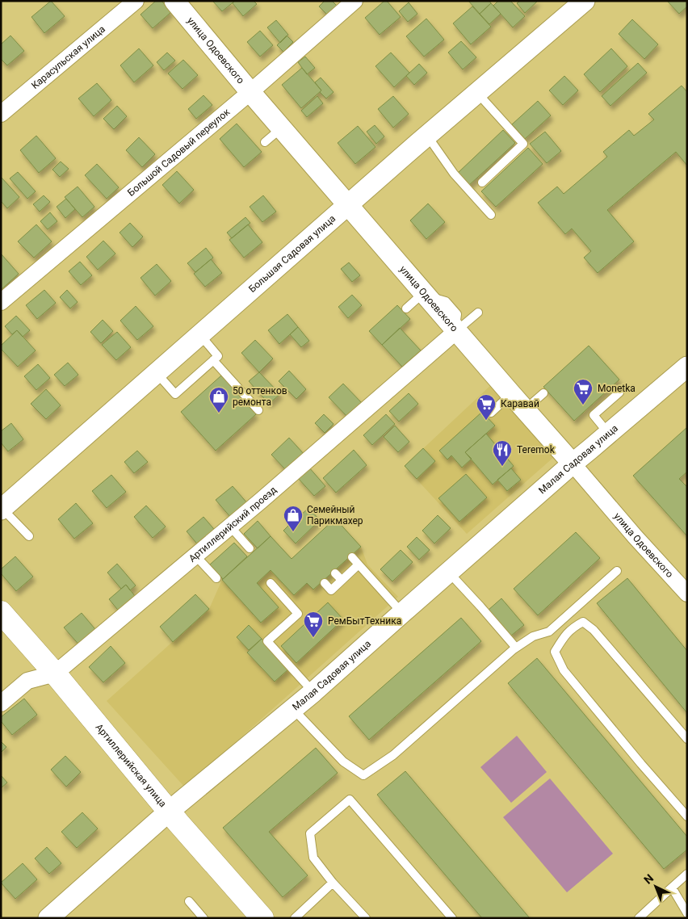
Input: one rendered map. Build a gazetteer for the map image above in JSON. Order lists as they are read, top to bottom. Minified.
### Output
{"streets":{"main road":["Артиллерийская улица"],"street":["улица Одоевского","Карасульская улица","Большой Садовый переулок","Большая Садовая улица","Малая Садовая улица","Артиллерийский проезд"]},"crossings":[["улица Одоевского","Большой Садовый переулок"],["улица Одоевского","Большая Садовая улица"],["улица Одоевского","Малая Садовая улица"],["улица Одоевского","Артиллерийский проезд"],["Малая Садовая улица","Артиллерийская улица"],["Артиллерийский проезд","Артиллерийская улица"]],"places":{"supermarket":["Monetka","Каравай","РемБытТехника"],"shop":["50 оттенков ремонта","Семейный Парикмахер"],"restaurant":["Teremok"]},"north":"top left"}
